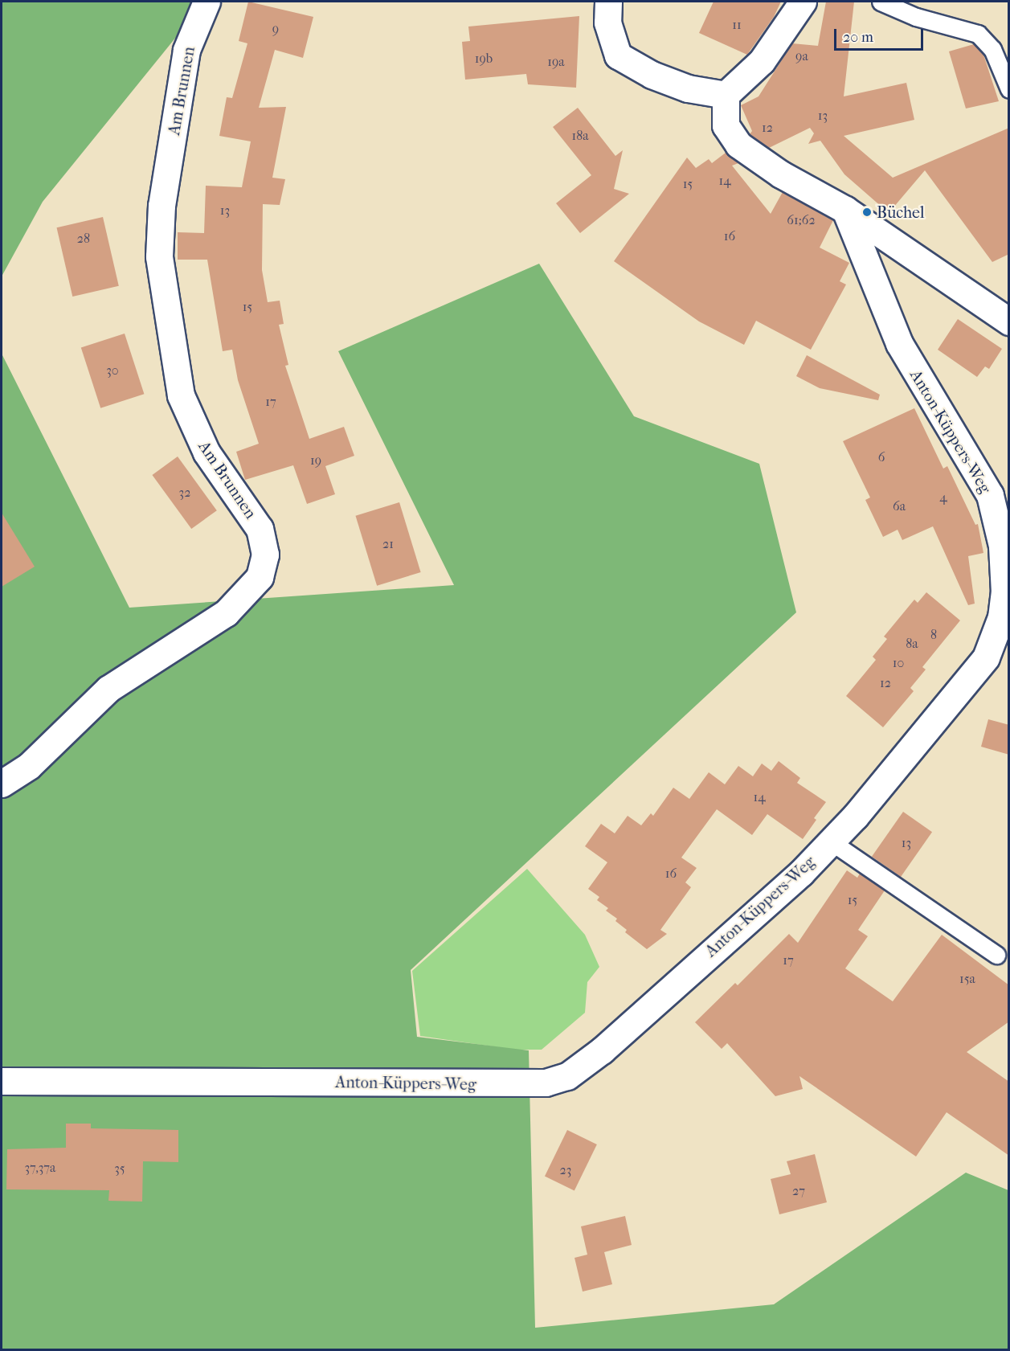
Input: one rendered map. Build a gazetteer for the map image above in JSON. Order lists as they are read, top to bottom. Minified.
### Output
{"streets":{"street":["Am Brunnen","Anton-Küppers-Weg"]},"places":["Büchel"],"house_numbers":["11","9","9a","19b","19a","13","12","18a","14","15","13","61;62","16","28","15","30","17","6","19","32","4","6a","21","8","8a","10","12","14","13","16","15","17","15a","37,37a","35","23","27"],"scale_bar":"20 m"}
